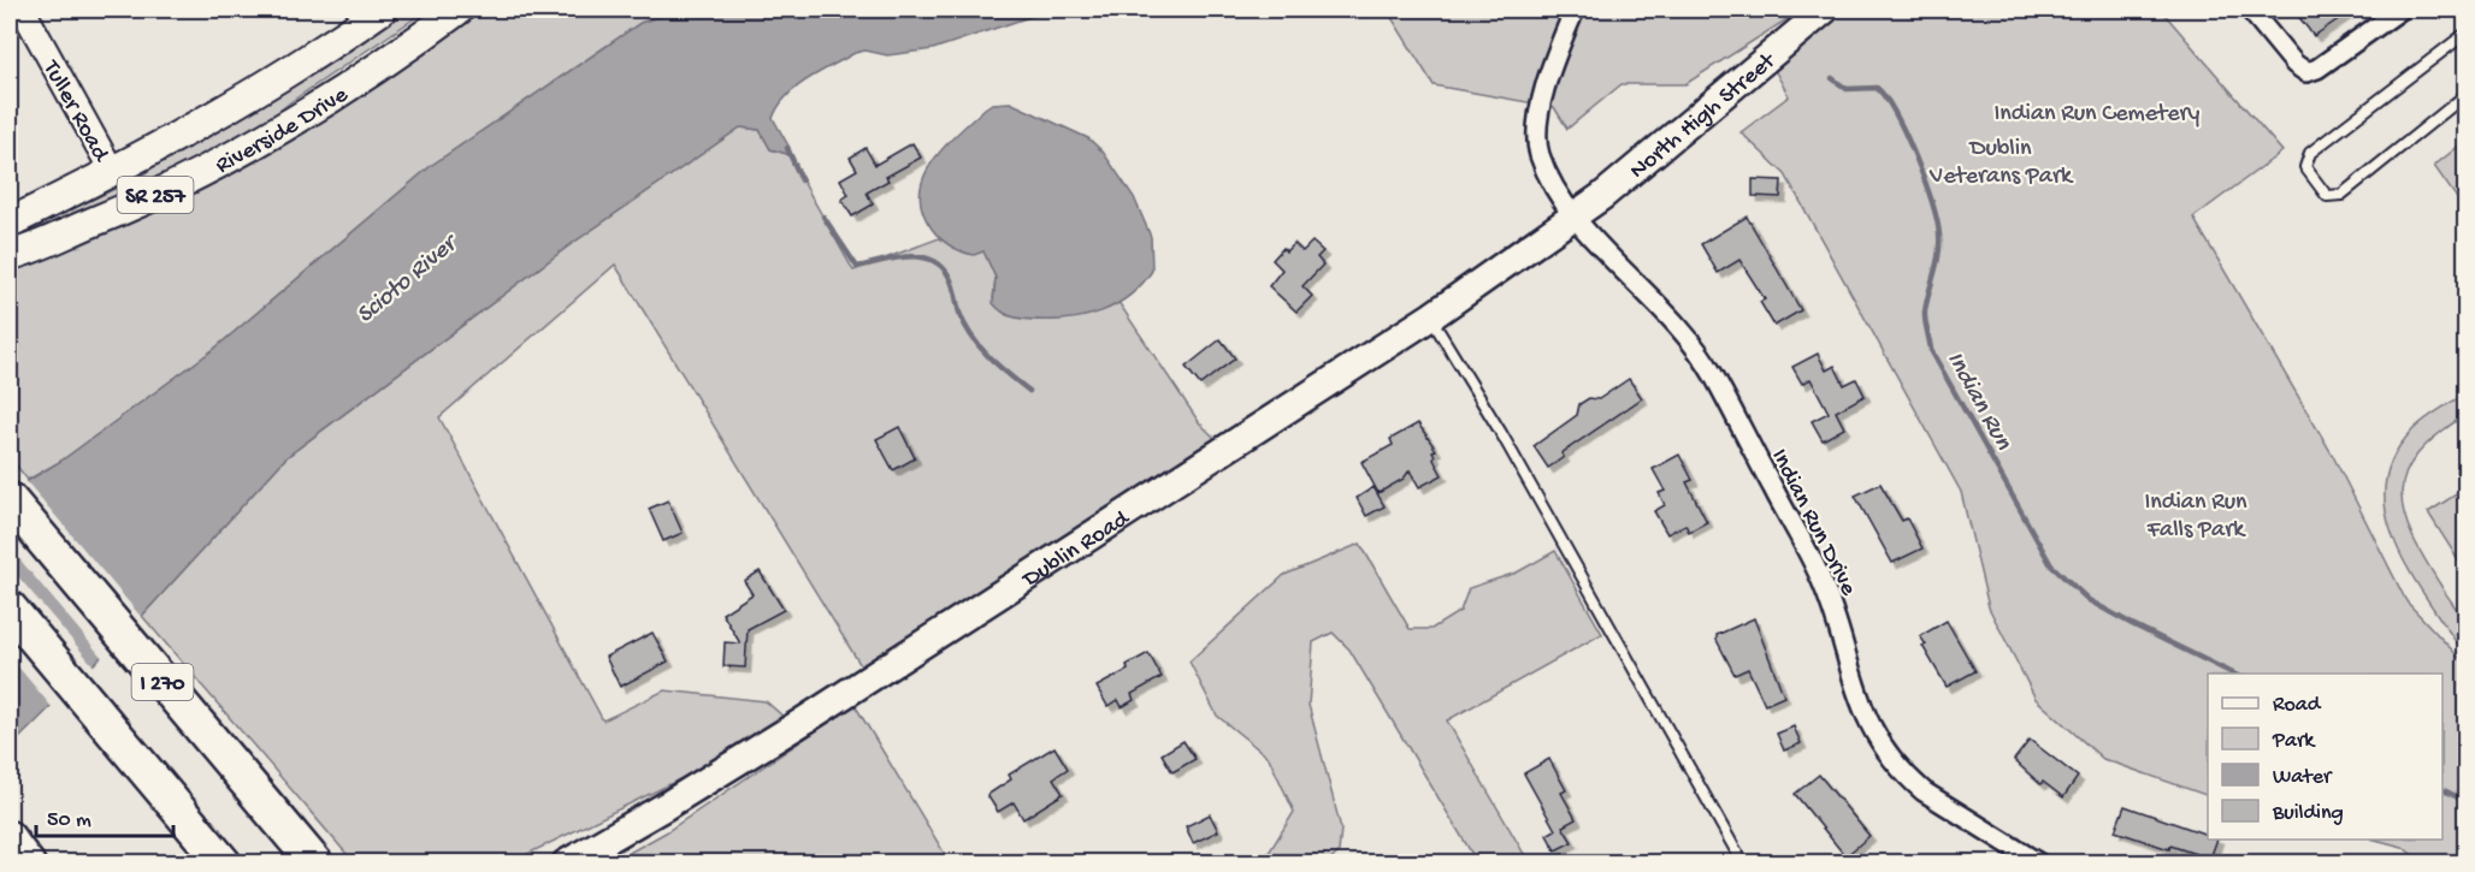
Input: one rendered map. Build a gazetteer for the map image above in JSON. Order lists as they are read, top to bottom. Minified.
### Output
{"streets":{"highway":["I 270"],"main road":["North High Street","Riverside Drive","SR 257","Dublin Road"],"street":["Tuller Road","Indian Run Drive"]},"crossings":[["Tuller Road","Riverside Drive"],["North High Street","Indian Run Drive"],["North High Street","Dublin Road"],["Indian Run Drive","Dublin Road"]],"water":["Scioto River","Indian Run"],"parks":["Indian Run Cemetery","Dublin Veterans Park","Indian Run Falls Park"],"legend":["Road","Park","Water","Building"],"scale_bar":"50 m"}
